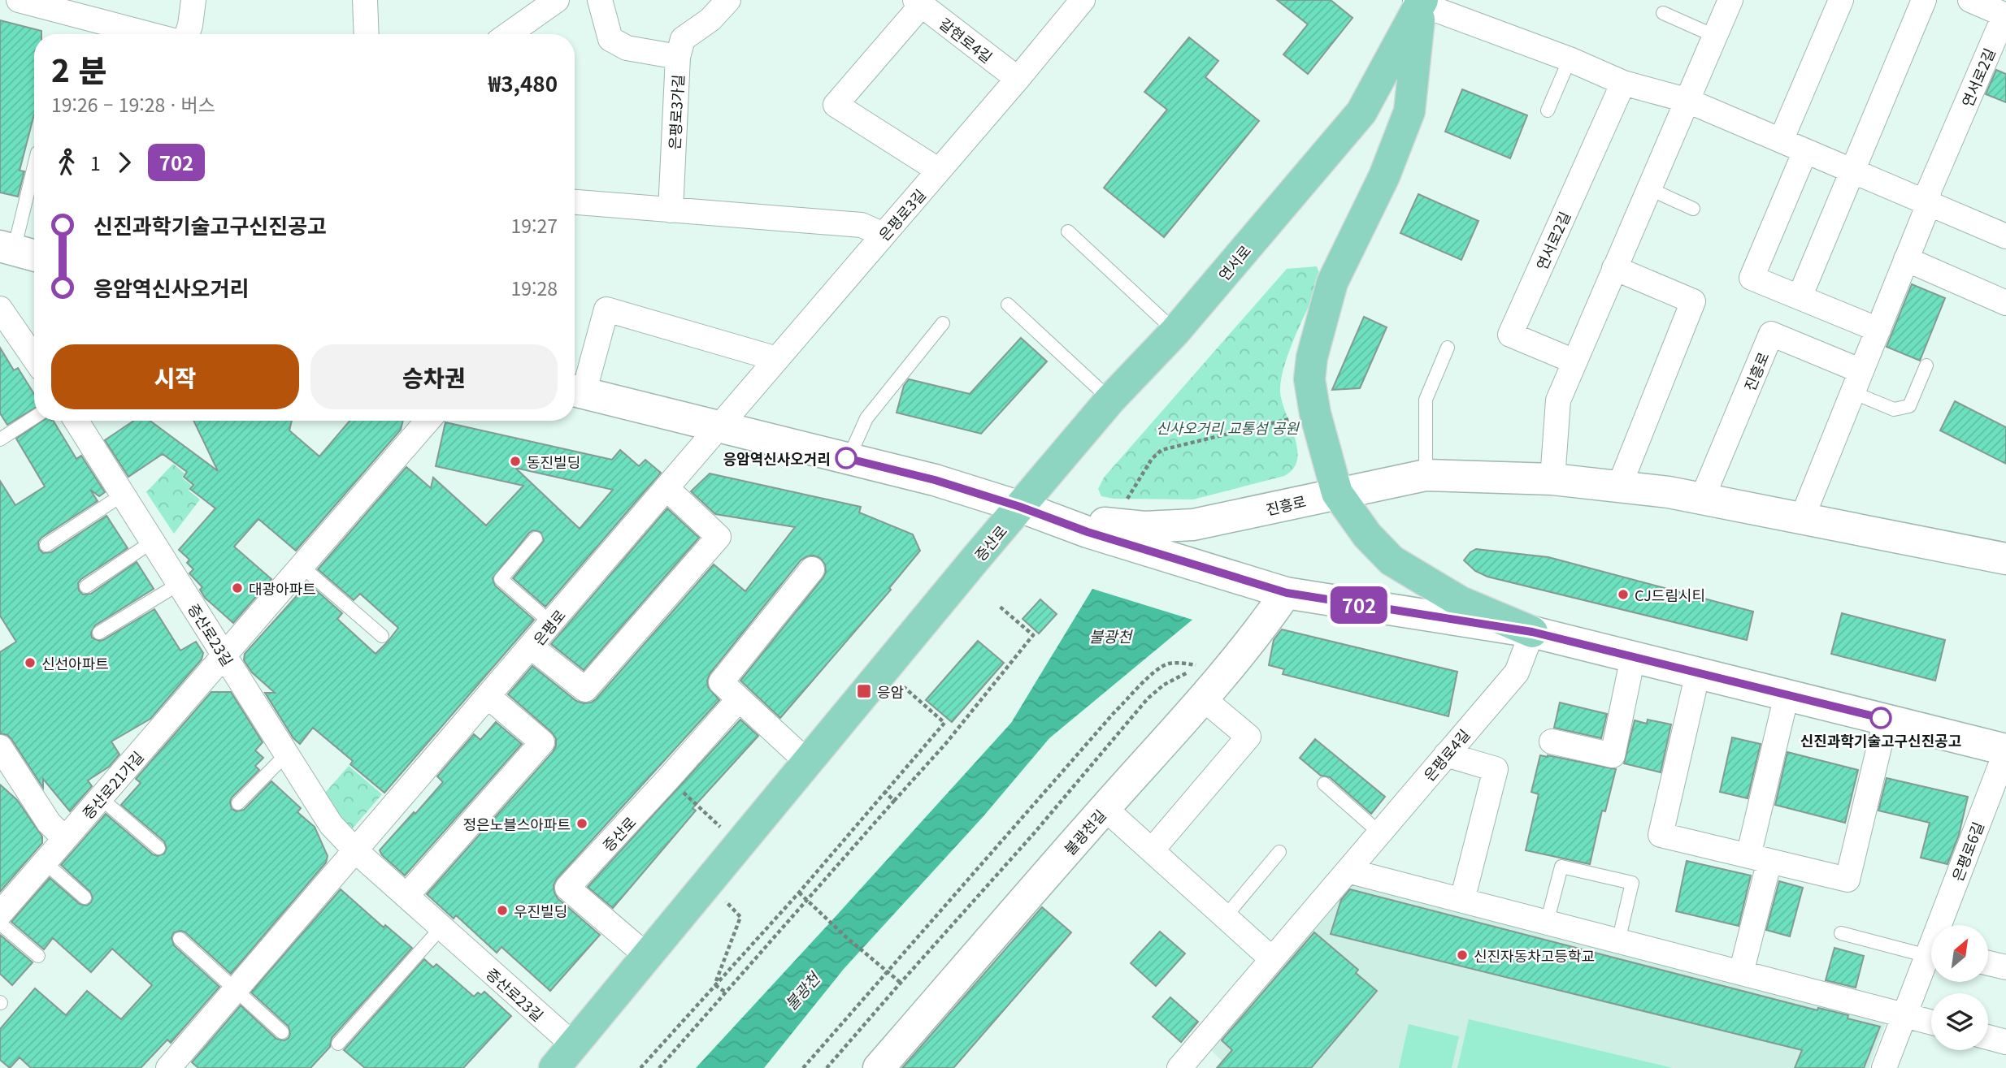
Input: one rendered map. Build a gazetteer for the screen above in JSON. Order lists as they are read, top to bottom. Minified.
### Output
{"streets":{"main road":["연서로","진흥로","증산로","불광천길"],"street":["갈현로4길","연서로2길","은평로3가길","은평로3길","은평로","증산로23길","은평로4길","증산로21가길","은평로6길"]},"crossings":[["갈현로4길","은평로3길"],["은평로3길","은평로"],["연서로","진흥로"],["연서로","증산로"],["진흥로","증산로"],["증산로","증산로23길"],["증산로23길","증산로21가길"]],"water":["불광천"],"parks":["신사오거리 교통섬 공원"],"places":{"other":["응암역신사오거리","동진빌딩","대광아파트","CJ드림시티","신선아파트","신진과학기술고구신진공고","정은노블스아파트","우진빌딩","신진자동차고등학교"],"transit":["응암"]},"lines":["bus line 702"],"north":"top right","page":{"on_map":"702","heading":["2 분","19:26 – 19:28 · 버스","₩3,480"],"legs":["1","702"],"list":[{"name":"신진과학기술고구신진공고","value":"19:27"},{"name":"응암역신사오거리","value":"19:28"}],"buttons":["시작","승차권"]}}
